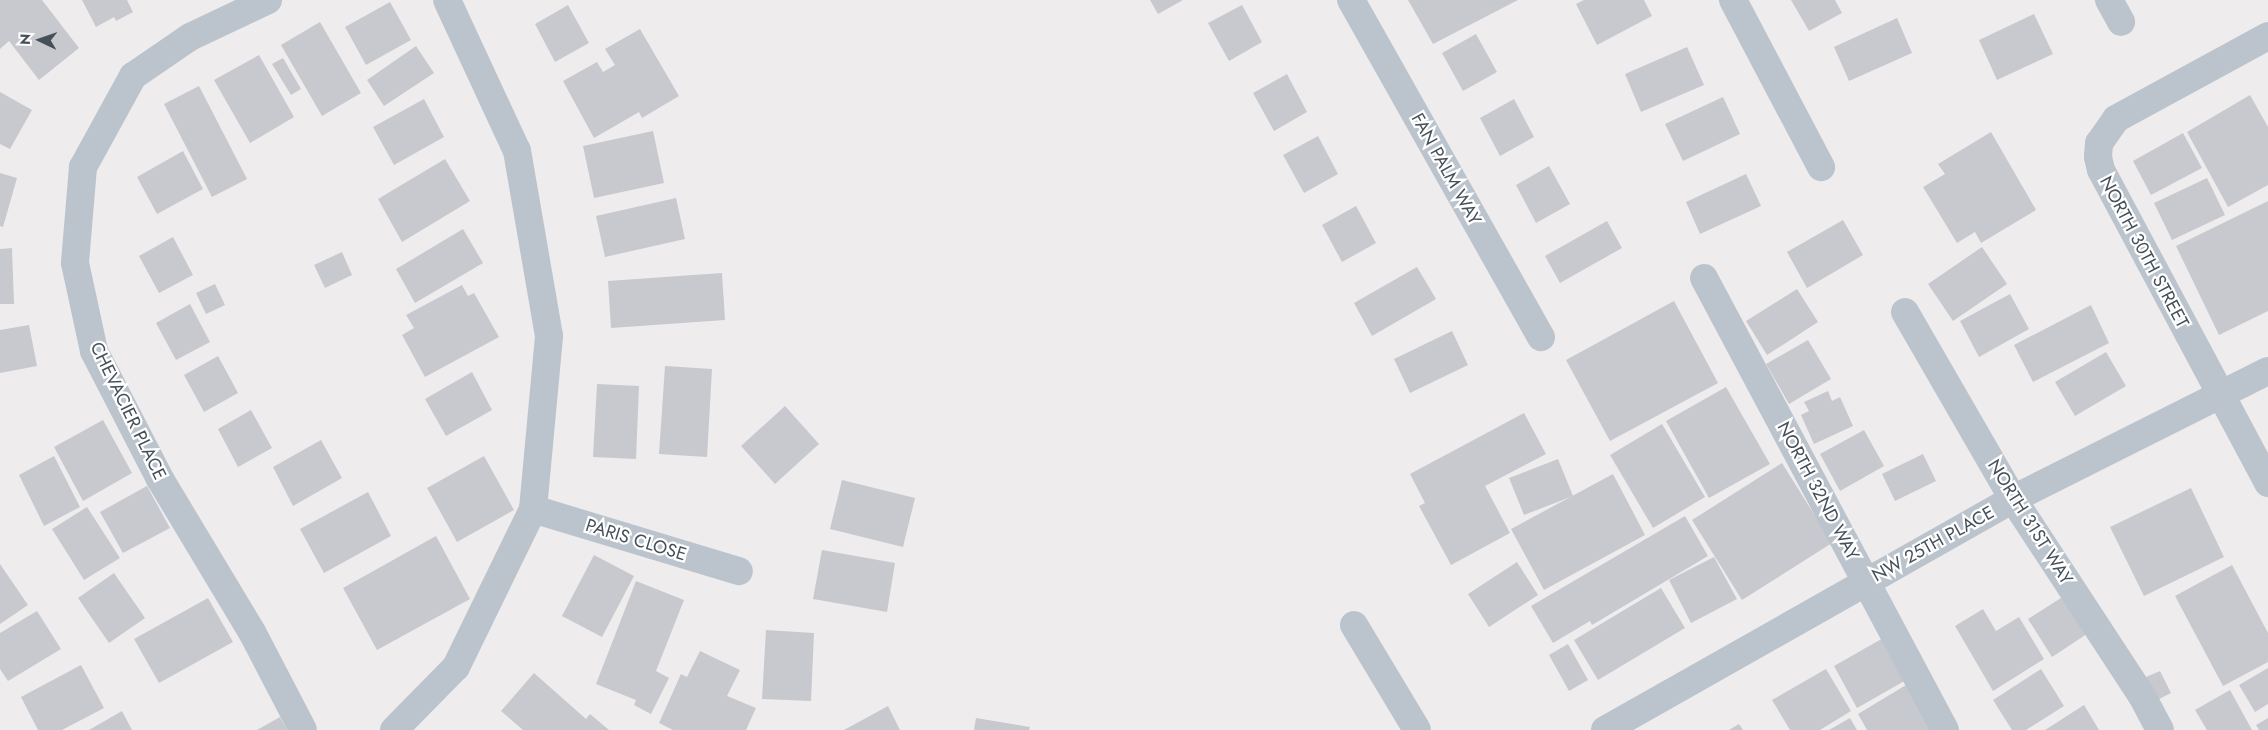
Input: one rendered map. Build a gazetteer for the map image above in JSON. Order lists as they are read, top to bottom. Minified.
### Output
{"streets":{"street":["FAN PALM WAY","NORTH 30TH STREET","CHEVACIER PLACE","NORTH 32ND WAY","NORTH 31ST WAY","PARIS CLOSE","NW 25TH PLACE"]},"crossings":[["NORTH 30TH STREET","NW 25TH PLACE"],["NORTH 32ND WAY","NW 25TH PLACE"],["NORTH 31ST WAY","NW 25TH PLACE"]],"north":"left"}
